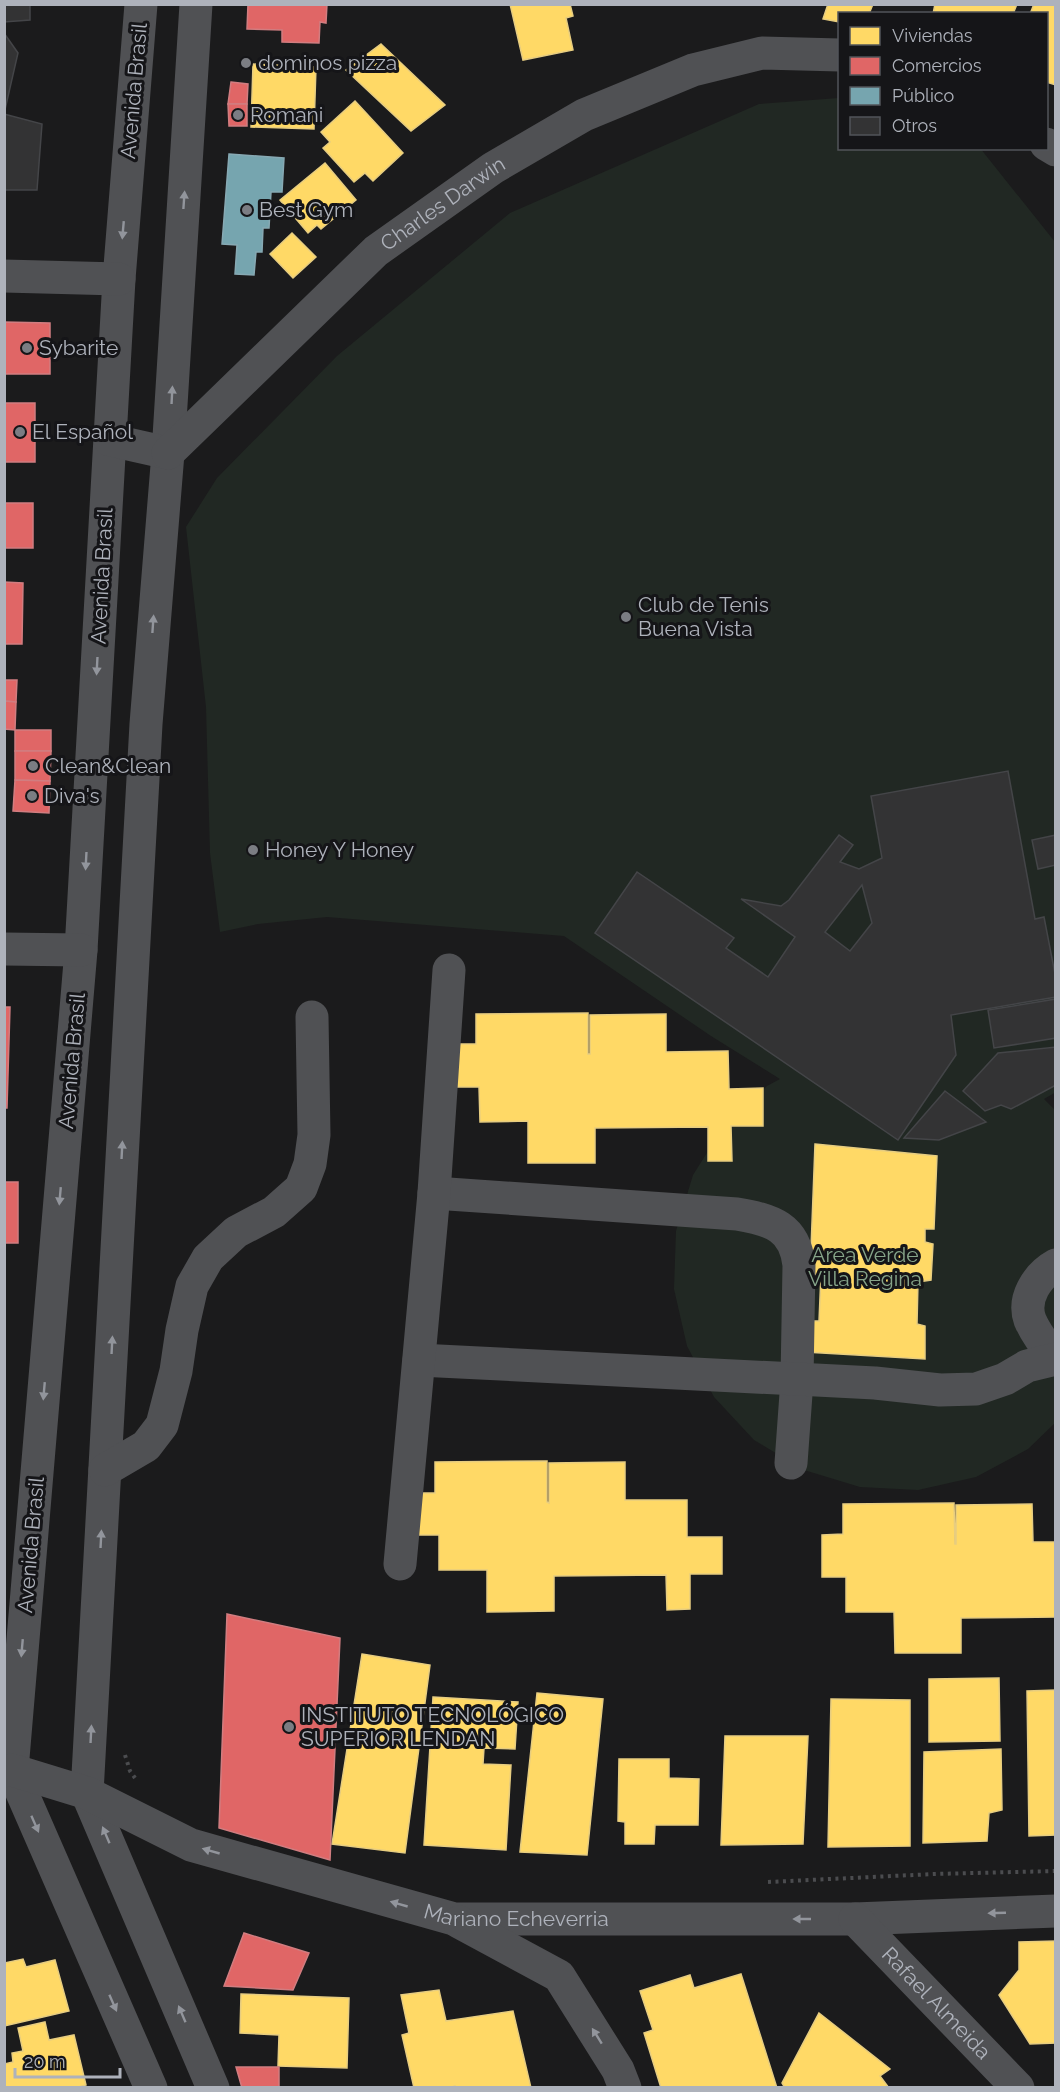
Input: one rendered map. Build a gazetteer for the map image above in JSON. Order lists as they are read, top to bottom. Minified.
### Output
{"streets":{"street":["Avenida Brasil","Charles Darwin","Mariano Echeverria","Rafael Almeida"]},"crossings":[["Avenida Brasil","Mariano Echeverria"],["Mariano Echeverria","Rafael Almeida"]],"one_way":["Mariano Echeverria"],"parks":["Area Verde Villa Regina"],"places":["dominos pizza","Romani","Best Gym","Sybarite","El Español","Club de Tenis Buena Vista","Clean&Clean","Diva's","Honey Y Honey","INSTITUTO TECNOLÓGICO SUPERIOR LENDAN"],"legend":["Viviendas","Comercios","Público","Otros"],"scale_bar":"20 m"}
